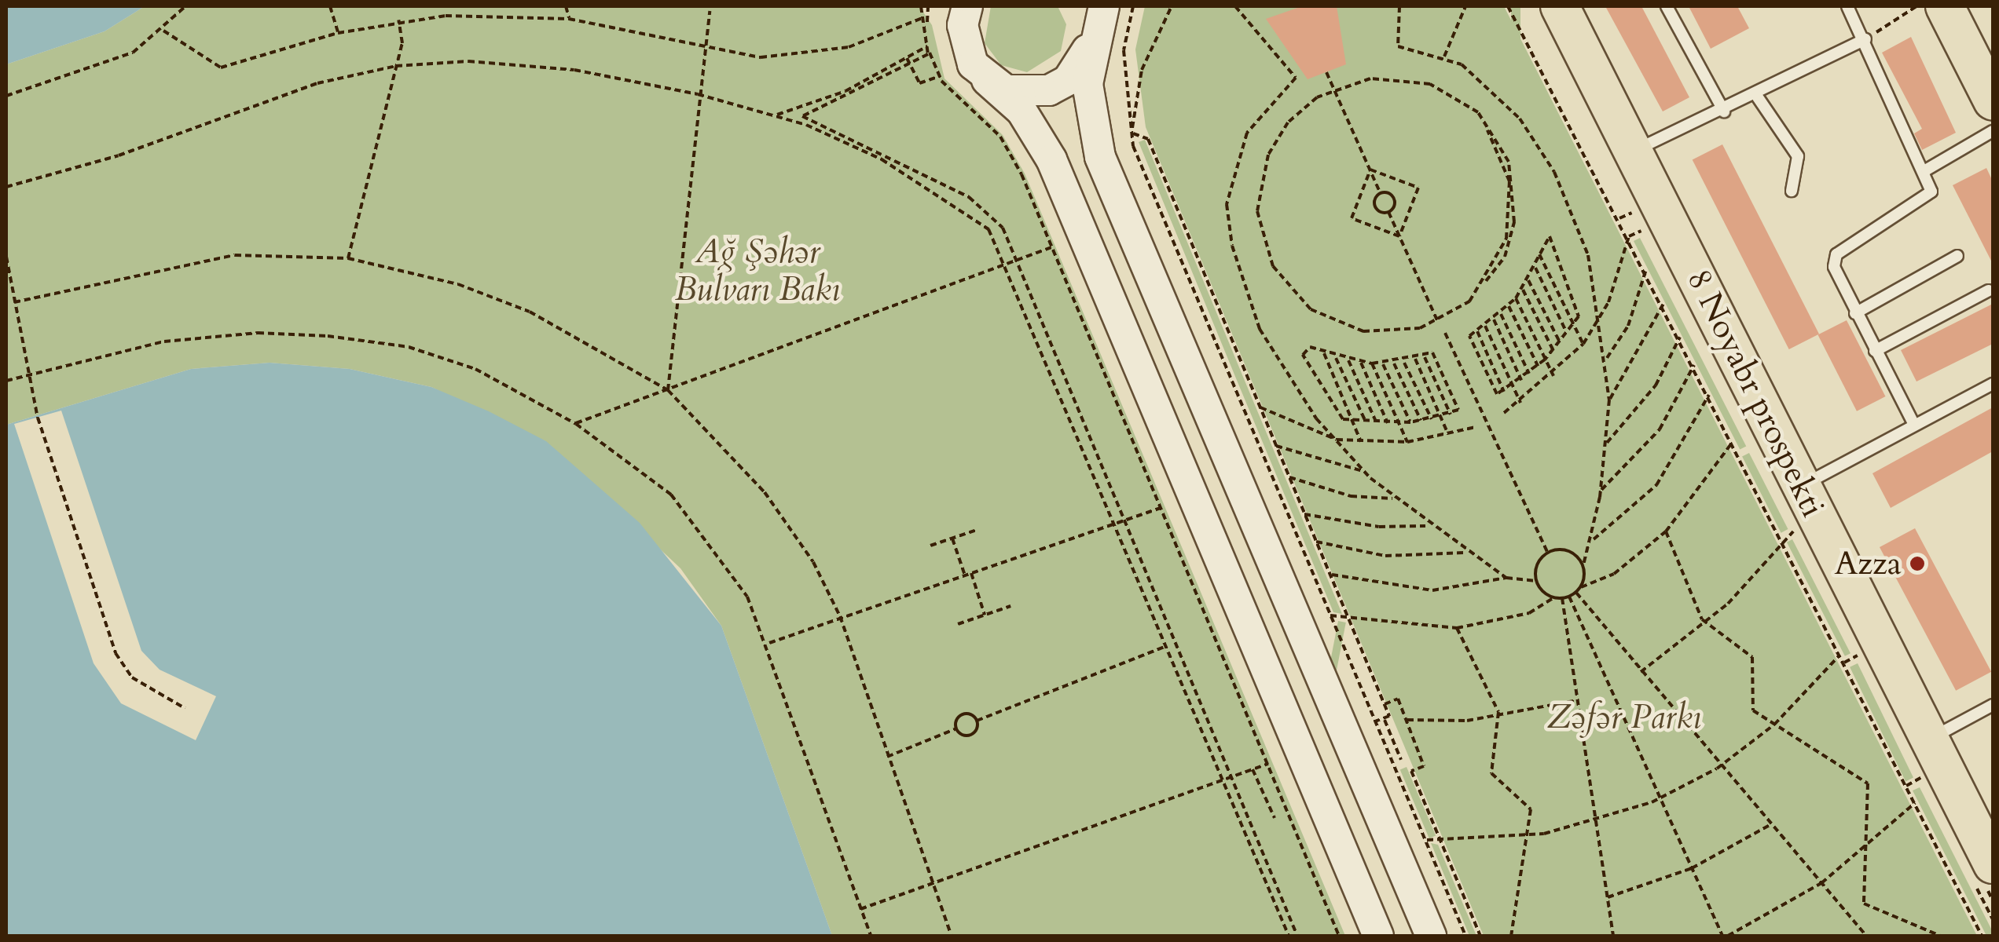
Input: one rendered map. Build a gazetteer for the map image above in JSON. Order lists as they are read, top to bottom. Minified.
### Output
{"streets":{"highway":["8 Noyabr prospekti"]},"parks":["Ağ Şəhər Bulvarı Bakı","Zəfər Parkı"],"places":["Azza"]}
